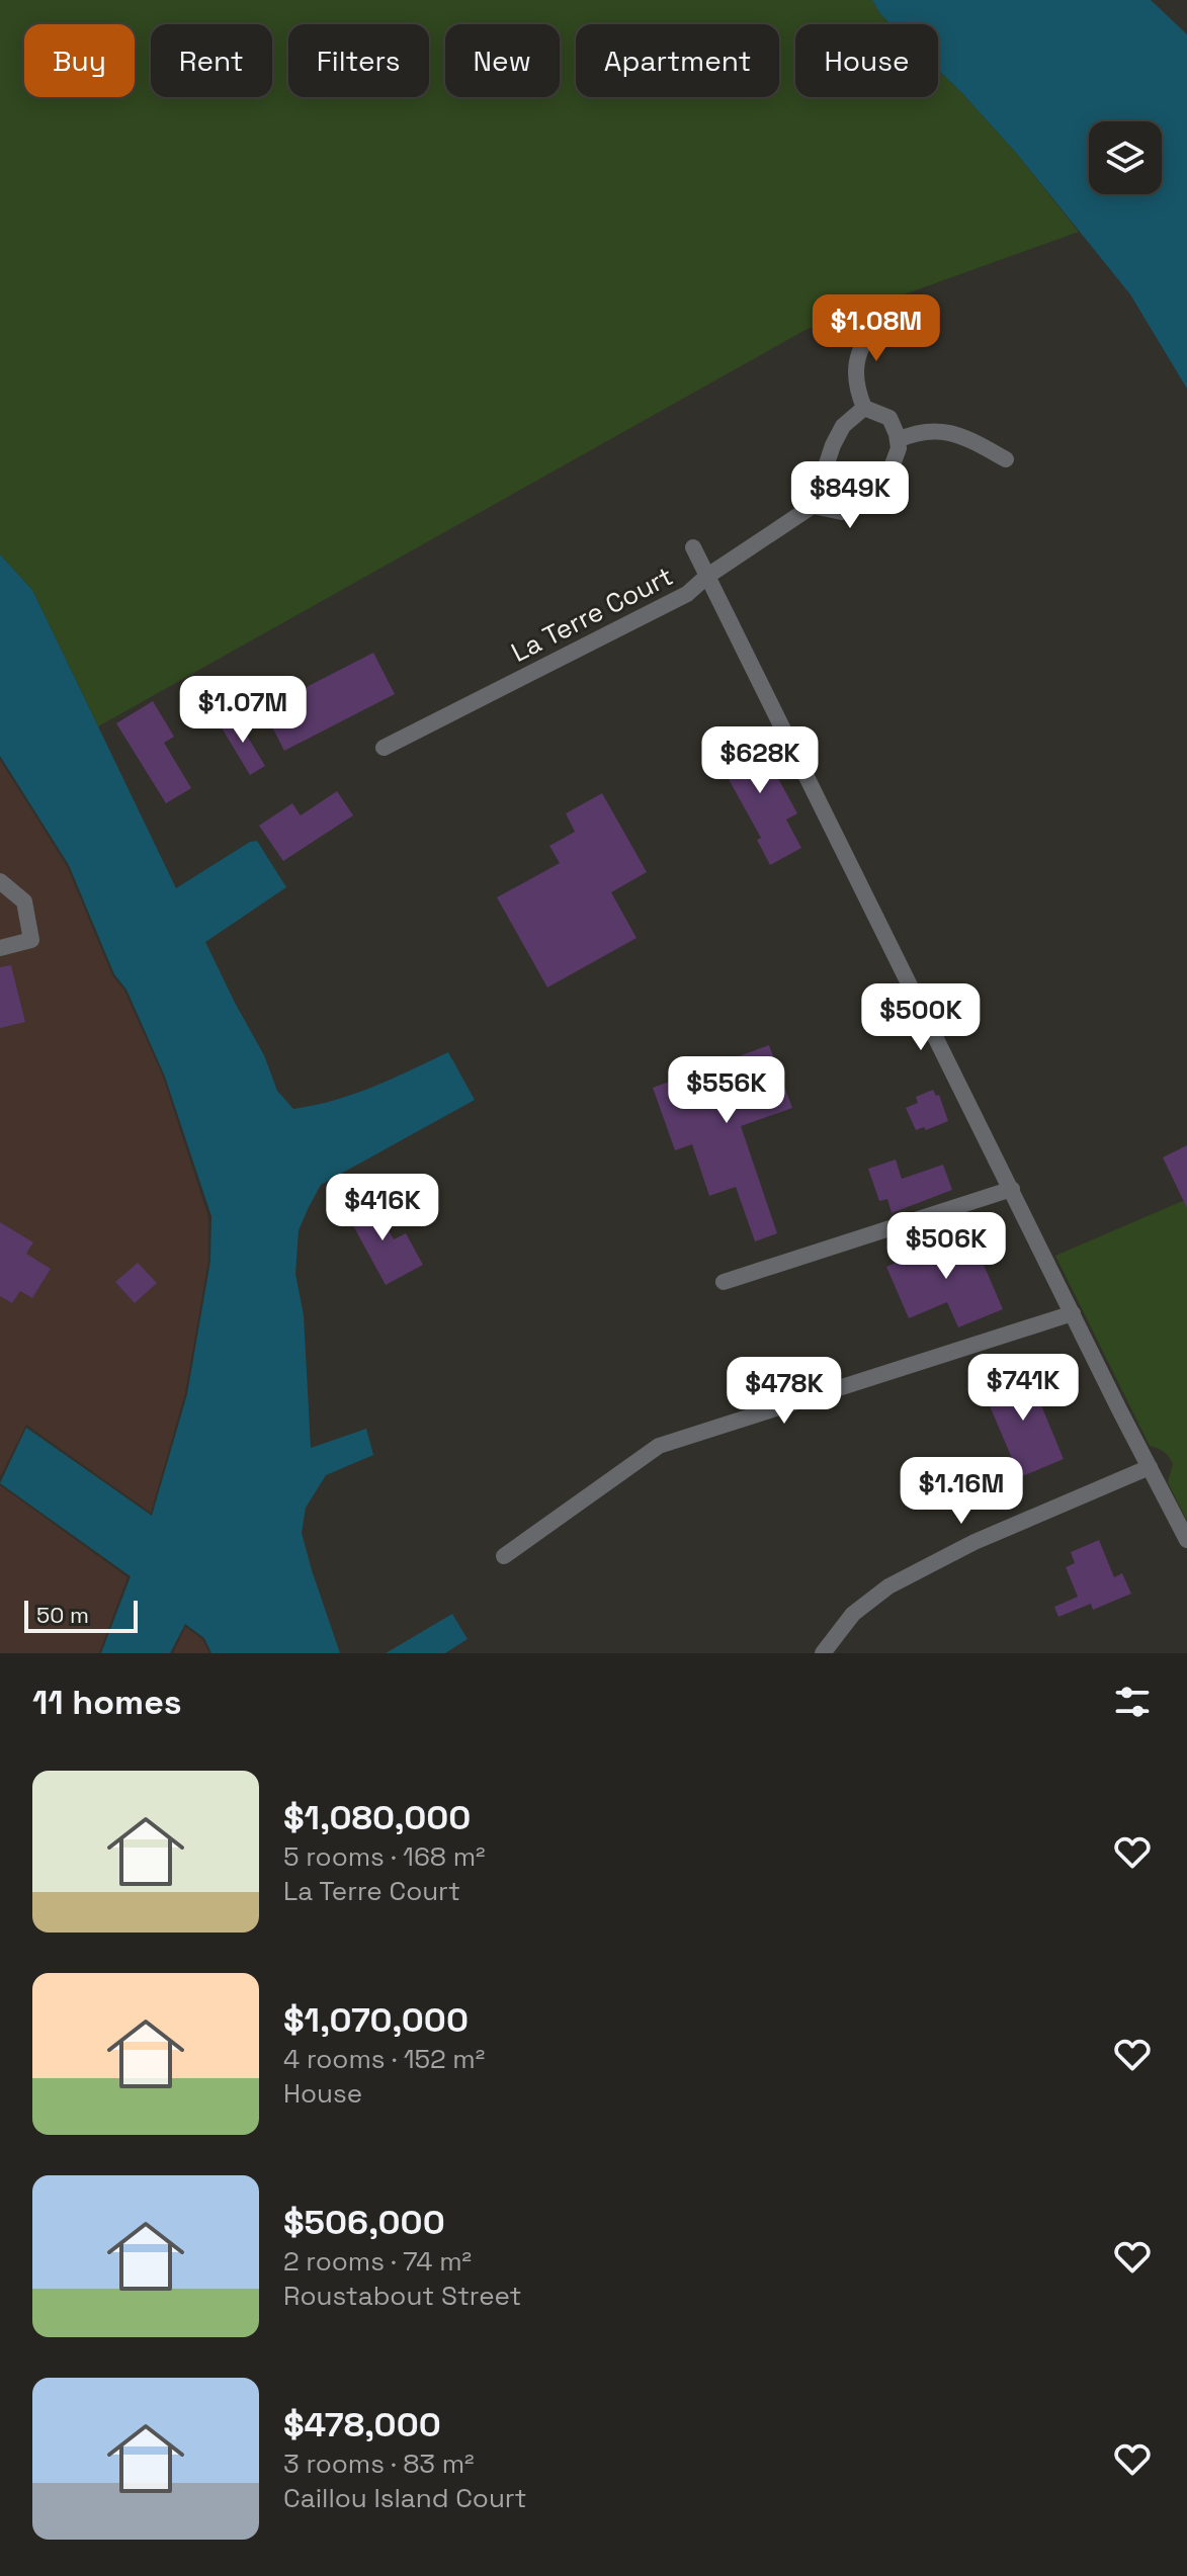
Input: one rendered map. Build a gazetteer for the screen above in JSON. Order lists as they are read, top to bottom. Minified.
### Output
{"streets":{"street":["La Terre Court"]},"scale_bar":"50 m","page":{"chip":["Buy","Rent","Filters","New","Apartment","House"],"price":["$1.08M","$849K","$1.07M","$628K","$500K","$556K","$416K","$506K","$741K","$478K","$1.16M"],"scale":"50 m","heading":"11 homes","list":[{"name":"$1,080,000","note":"5 rooms · 168 m² · La Terre Court"},{"name":"$1,070,000","note":"4 rooms · 152 m² · House"},{"name":"$506,000","note":"2 rooms · 74 m² · Roustabout Street"},{"name":"$478,000","note":"3 rooms · 83 m² · Caillou Island Court"}]}}
